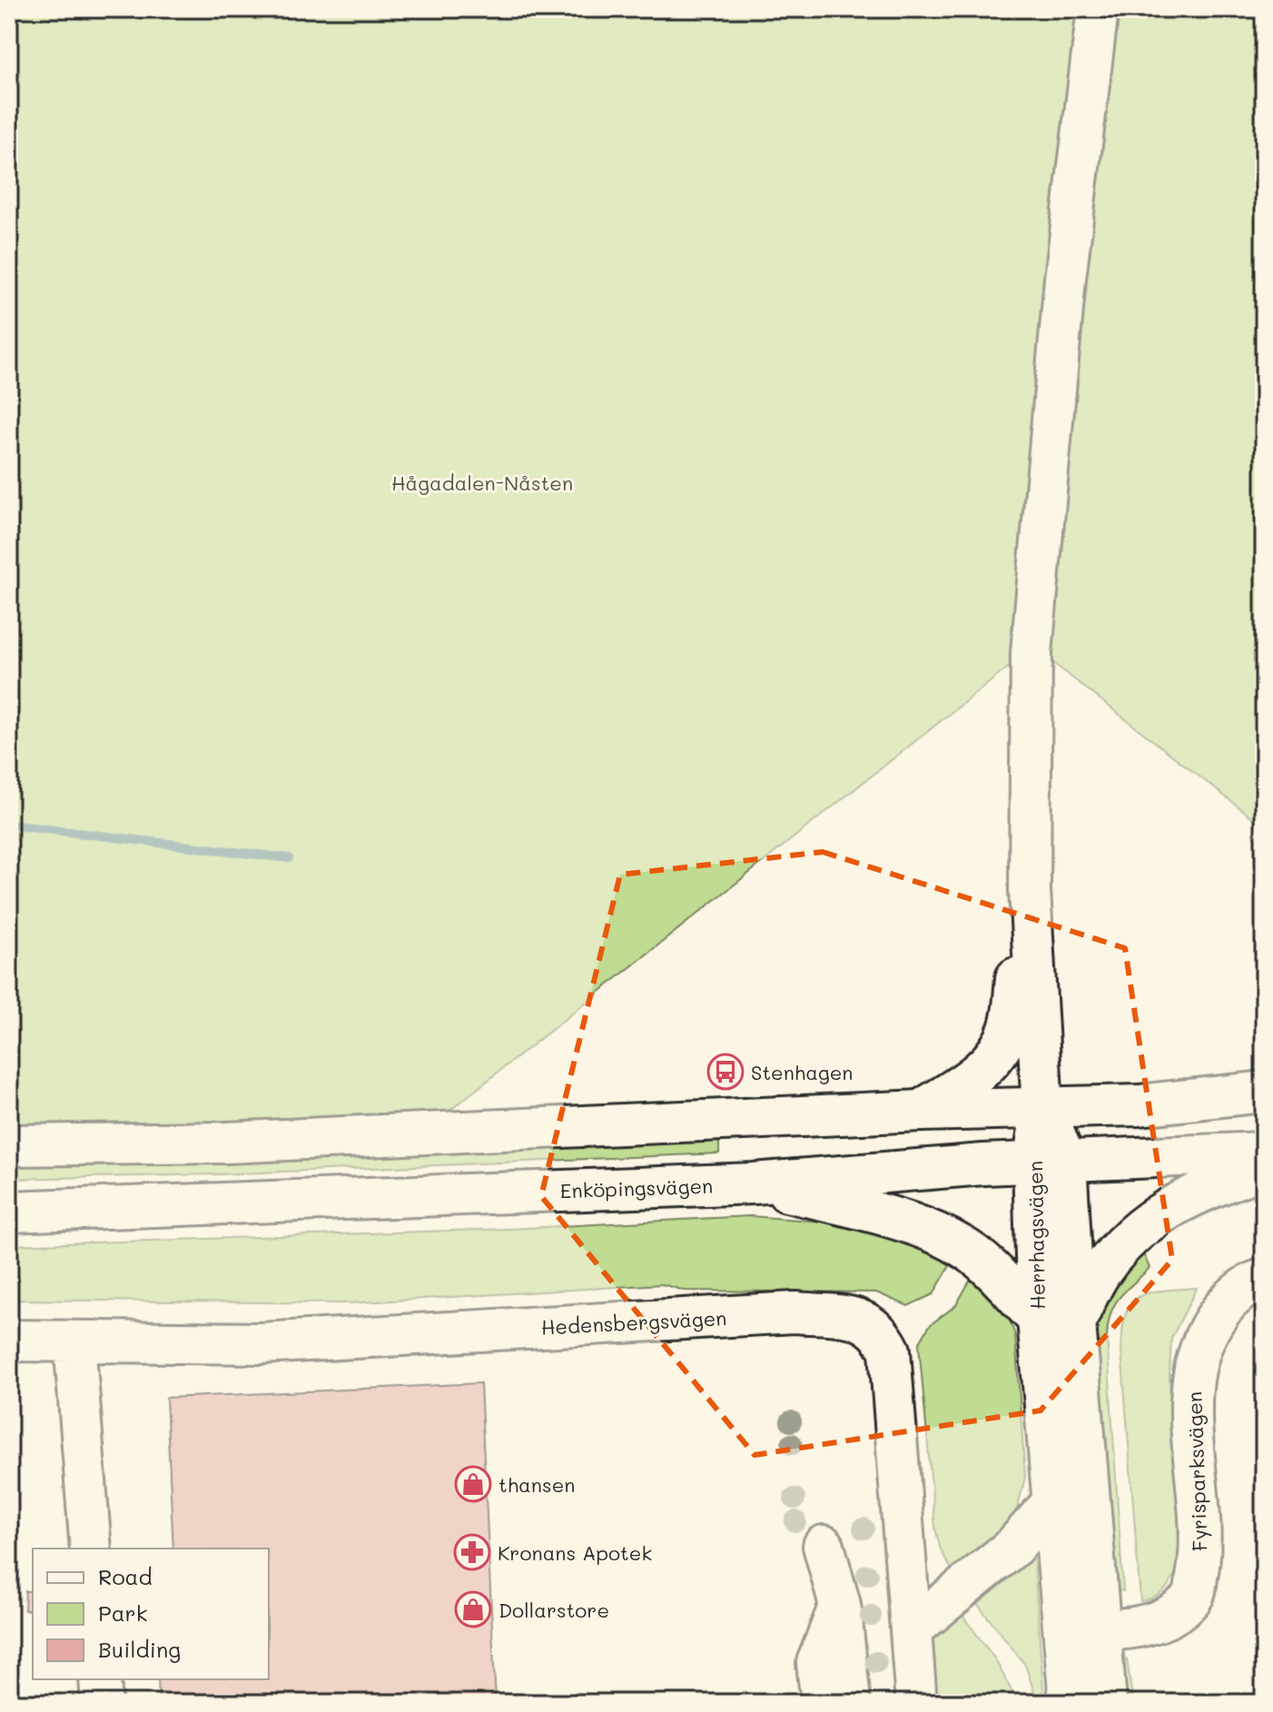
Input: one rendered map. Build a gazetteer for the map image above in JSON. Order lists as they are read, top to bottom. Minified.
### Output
{"streets":{"street":["Enköpingsvägen","Herrhagsvägen","Hedensbergsvägen","Fyrisparksvägen"]},"crossings":[["Enköpingsvägen","Herrhagsvägen"],["Herrhagsvägen","Fyrisparksvägen"]],"parks":["Hågadalen-Nåsten"],"places":{"bus stop":["Stenhagen"],"shop":["thansen","Dollarstore"],"pharmacy":["Kronans Apotek"]},"legend":["Road","Park","Building"]}
